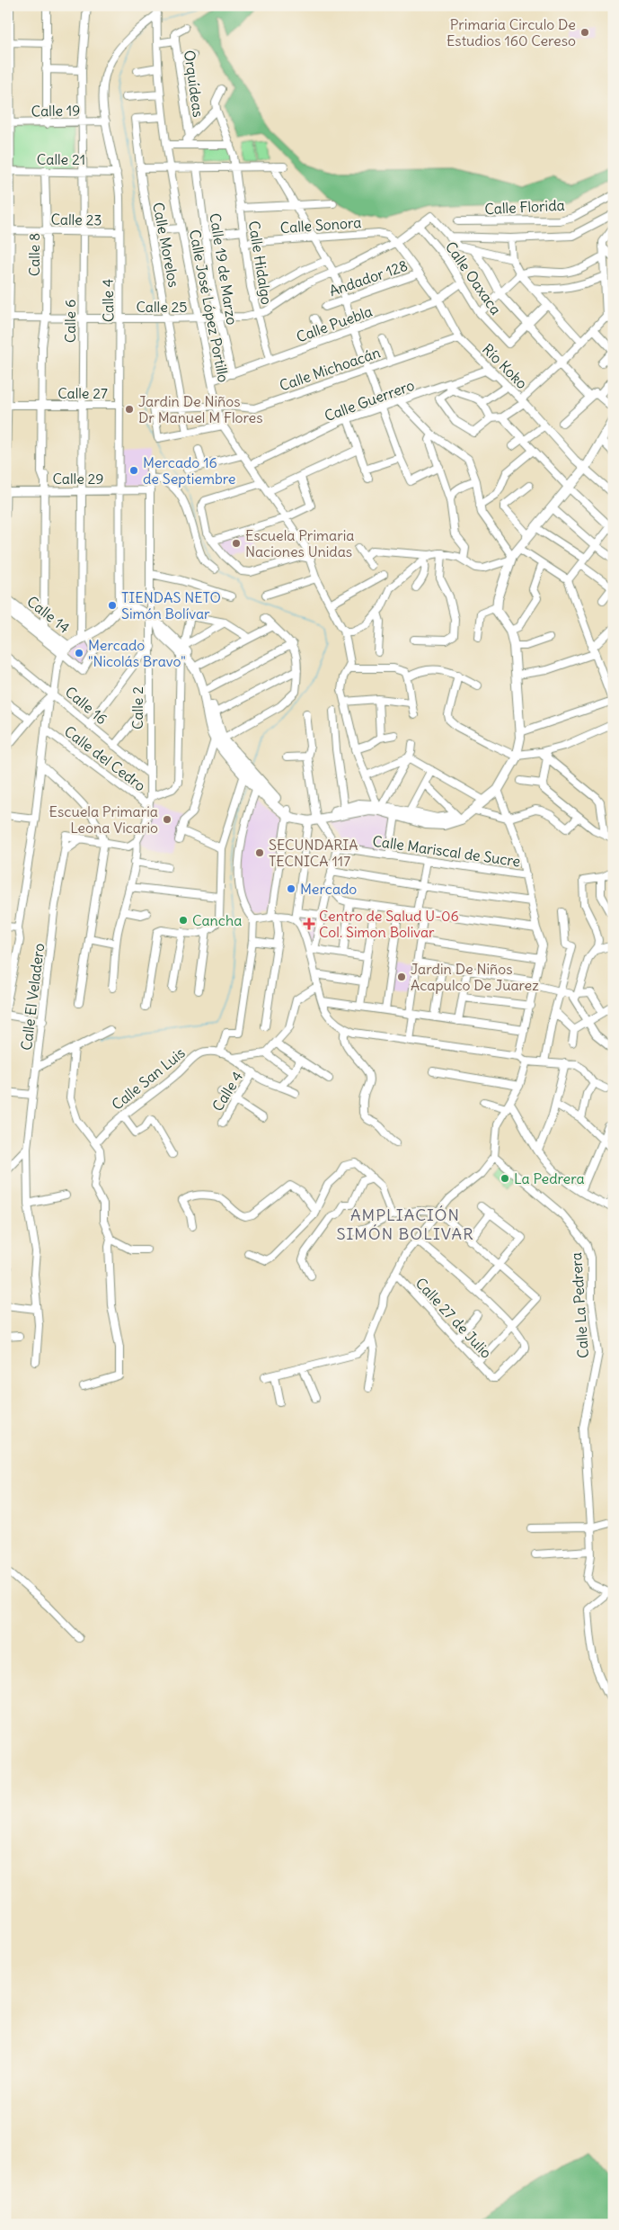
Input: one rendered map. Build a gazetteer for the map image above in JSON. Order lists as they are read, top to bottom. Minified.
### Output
{"streets":{"main road":["Calle 14"],"street":["Orquídeas","Calle 19","Calle 21","Calle Florida","Calle 23","Calle Sonora","Calle Morelos","Calle 8","Calle Hidalgo","Calle 19 de Marzo","Andador 128","Calle Oaxaca","Calle 4","Calle José López Portillo","Calle 25","Calle 6","Calle Puebla","Río Koko","Calle Michoacán","Calle 27","Calle Guerrero","Calle 29","Calle 16","Calle 2","Calle del Cedro","Calle Mariscal de Sucre","Calle El Veladero","Calle San Luis","Calle La Pedrera","Calle 27 de Julio"]},"crossings":[["Orquídeas","Calle Hidalgo"],["Calle 19","Calle 4"],["Calle 19","Calle 6"],["Calle 21","Calle 8"],["Calle 21","Calle 4"],["Calle 21","Calle 6"],["Calle 23","Calle 8"],["Calle 23","Calle 4"],["Calle 23","Calle 6"],["Calle Sonora","Calle Hidalgo"],["Calle Sonora","Calle 25"],["Calle Sonora","Río Koko"],["Calle Morelos","Calle José López Portillo"],["Calle Morelos","Calle 25"],["Calle Morelos","Calle Michoacán"],["Calle 8","Calle 25"],["Calle 8","Calle 27"],["Calle 8","Calle 29"],["Calle 8","Calle 14"],["Calle Hidalgo","Calle 25"],["Calle Hidalgo","Calle Puebla"],["Calle 19 de Marzo","Calle 25"],["Calle 19 de Marzo","Calle Puebla"],["Andador 128","Río Koko"],["Calle Oaxaca","Calle 25"],["Calle Oaxaca","Calle Puebla"],["Calle 4","Calle José López Portillo"],["Calle 4","Calle 25"],["Calle 4","Calle 27"],["Calle 4","Calle 29"],["Calle 4","Calle San Luis"],["Calle José López Portillo","Calle 25"],["Calle José López Portillo","Calle Puebla"],["Calle José López Portillo","Calle Michoacán"],["Calle José López Portillo","Calle Guerrero"],["Calle 25","Calle 6"],["Calle 25","Río Koko"],["Calle 6","Calle 27"],["Calle 6","Calle 29"],["Calle 6","Calle 14"],["Calle Puebla","Río Koko"],["Río Koko","Calle Michoacán"],["Río Koko","Calle Guerrero"],["Calle 29","Calle 2"],["Calle 14","Calle 16"],["Calle 16","Calle 2"],["Calle 2","Calle del Cedro"]],"districts":["AMPLIACIÓN SIMÓN BOLIVAR"],"places":{"other":["Primaria Circulo De Estudios 160 Cereso","Jardin De Niños Dr Manuel M Flores","Mercado 16 de Septiembre","Escuela Primaria Naciones Unidas","TIENDAS NETO Simón Bolívar","Mercado \"Nicolás Bravo\"","Escuela Primaria Leona Vicario","SECUNDARIA TECNICA 117","Mercado","Cancha","Jardin De Niños Acapulco De Juarez","La Pedrera"],"health":["Centro de Salud U-06 Col. Simon Bolivar"]}}
